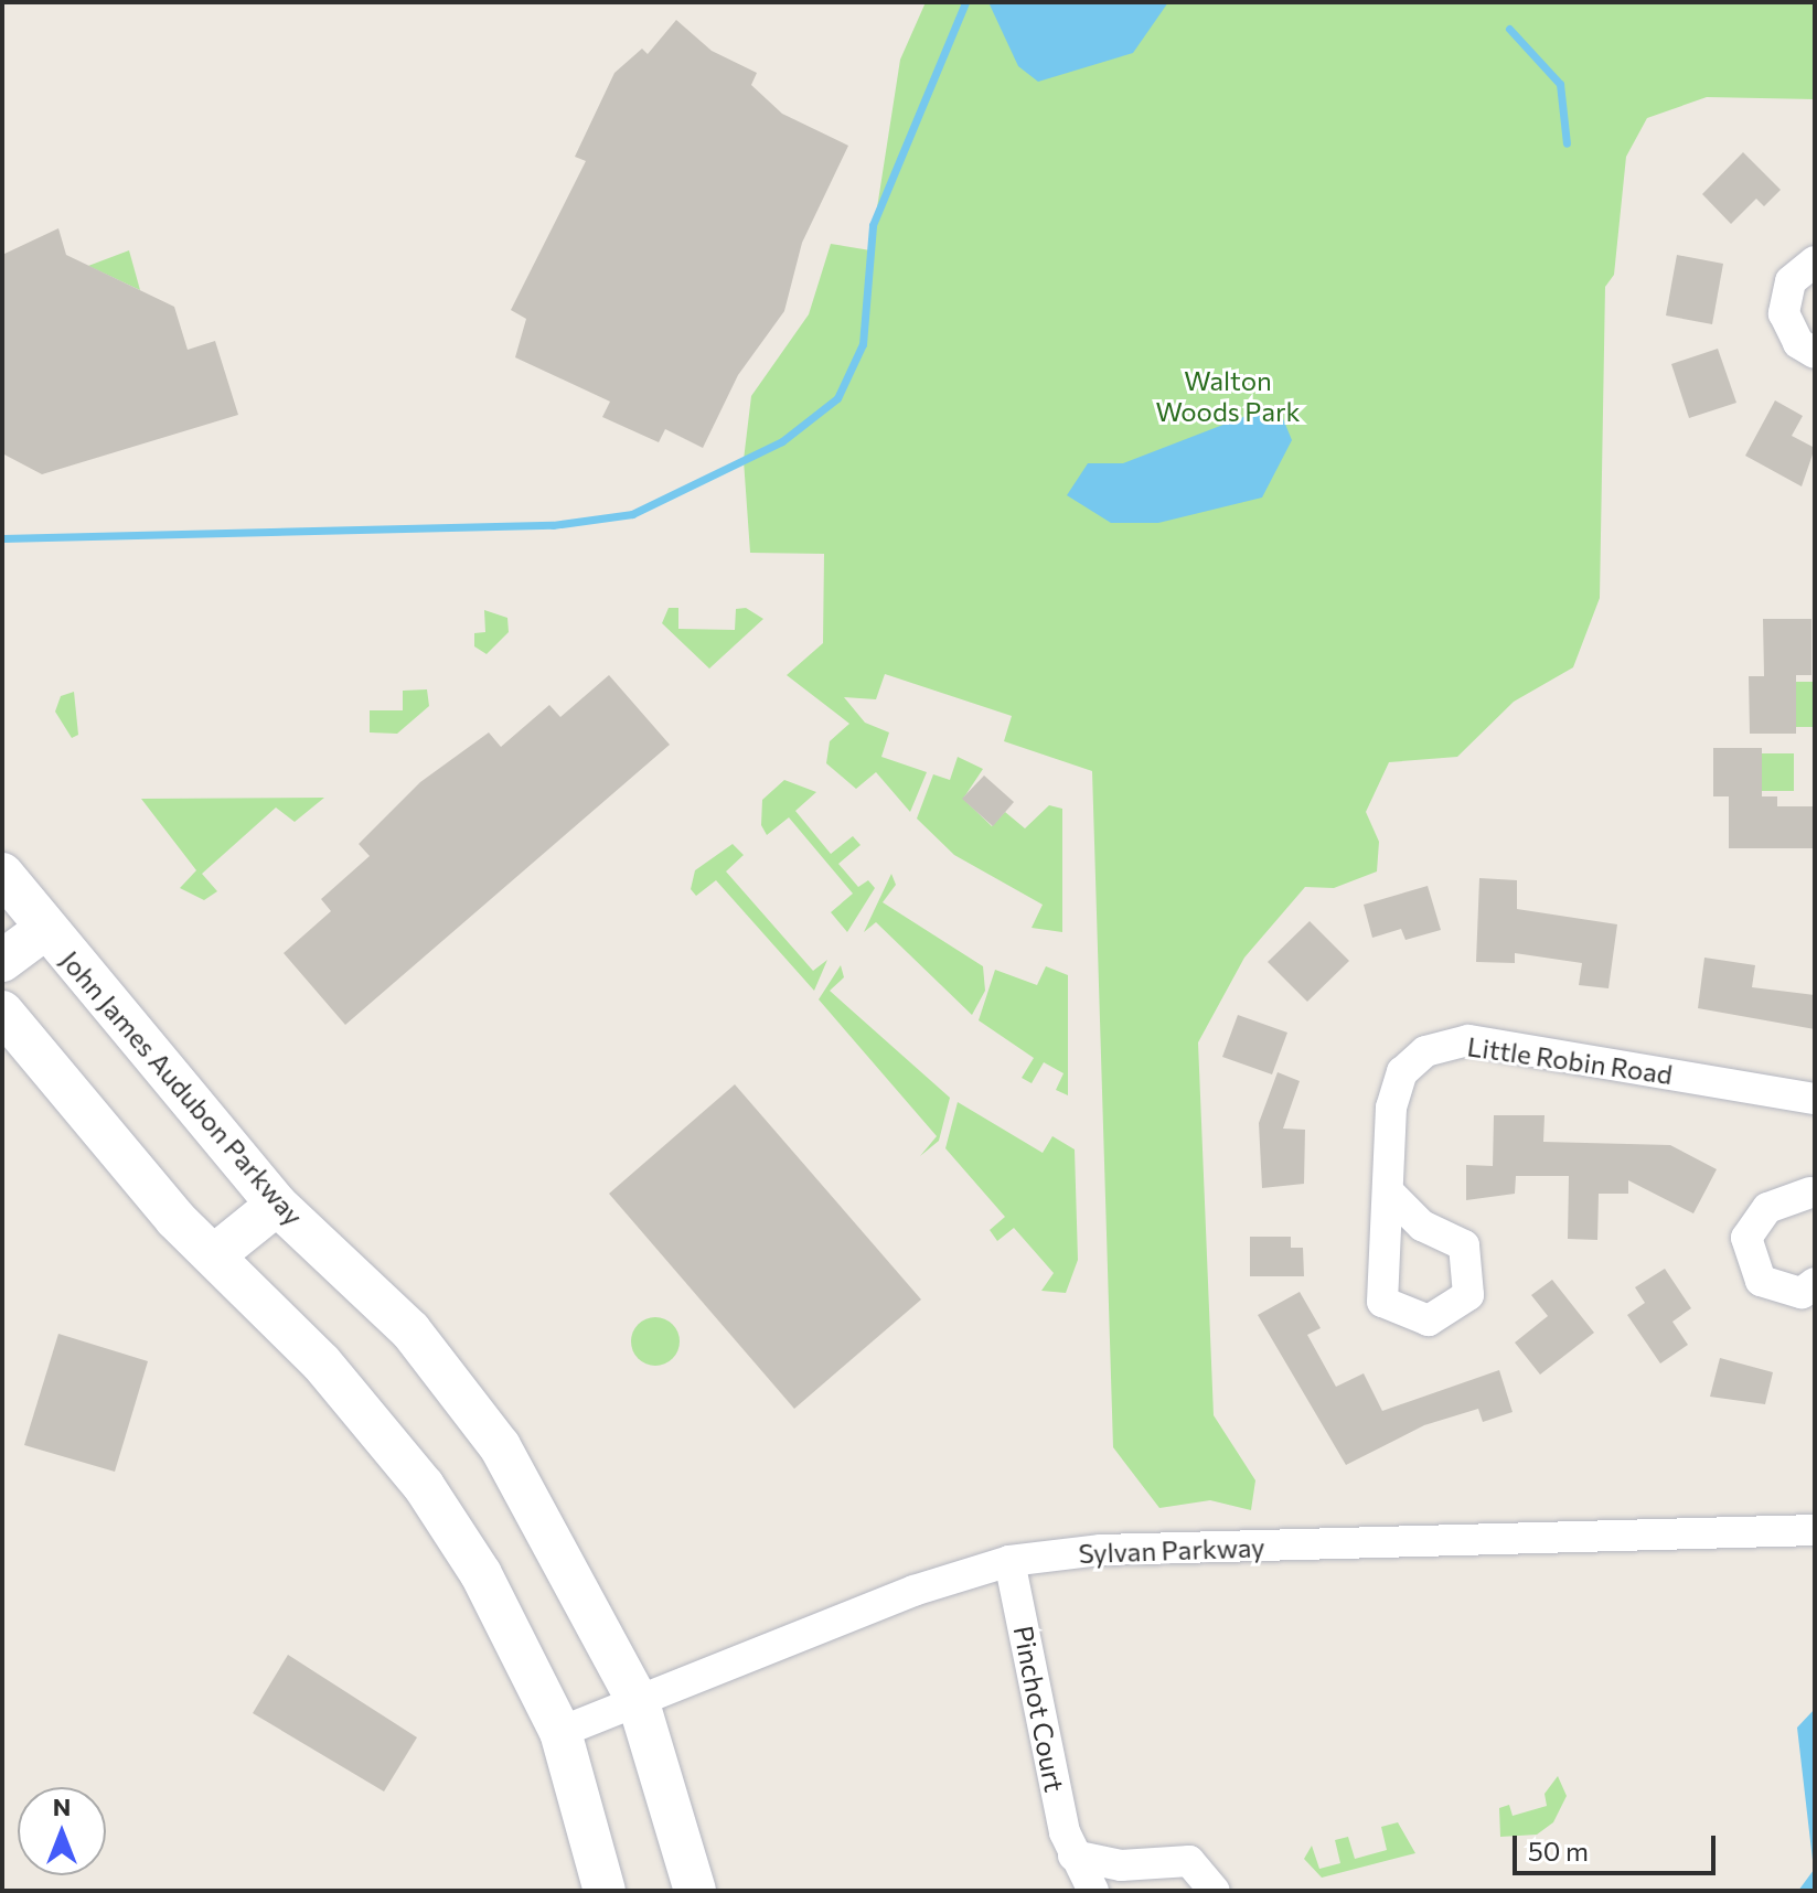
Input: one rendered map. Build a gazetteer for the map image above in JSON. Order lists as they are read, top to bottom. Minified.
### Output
{"streets":{"main road":["John James Audubon Parkway"],"street":["Little Robin Road","Sylvan Parkway","Pinchot Court"]},"crossings":[["John James Audubon Parkway","Sylvan Parkway"],["Sylvan Parkway","Pinchot Court"]],"parks":["Walton Woods Park"],"scale_bar":"50 m","north":"top"}
